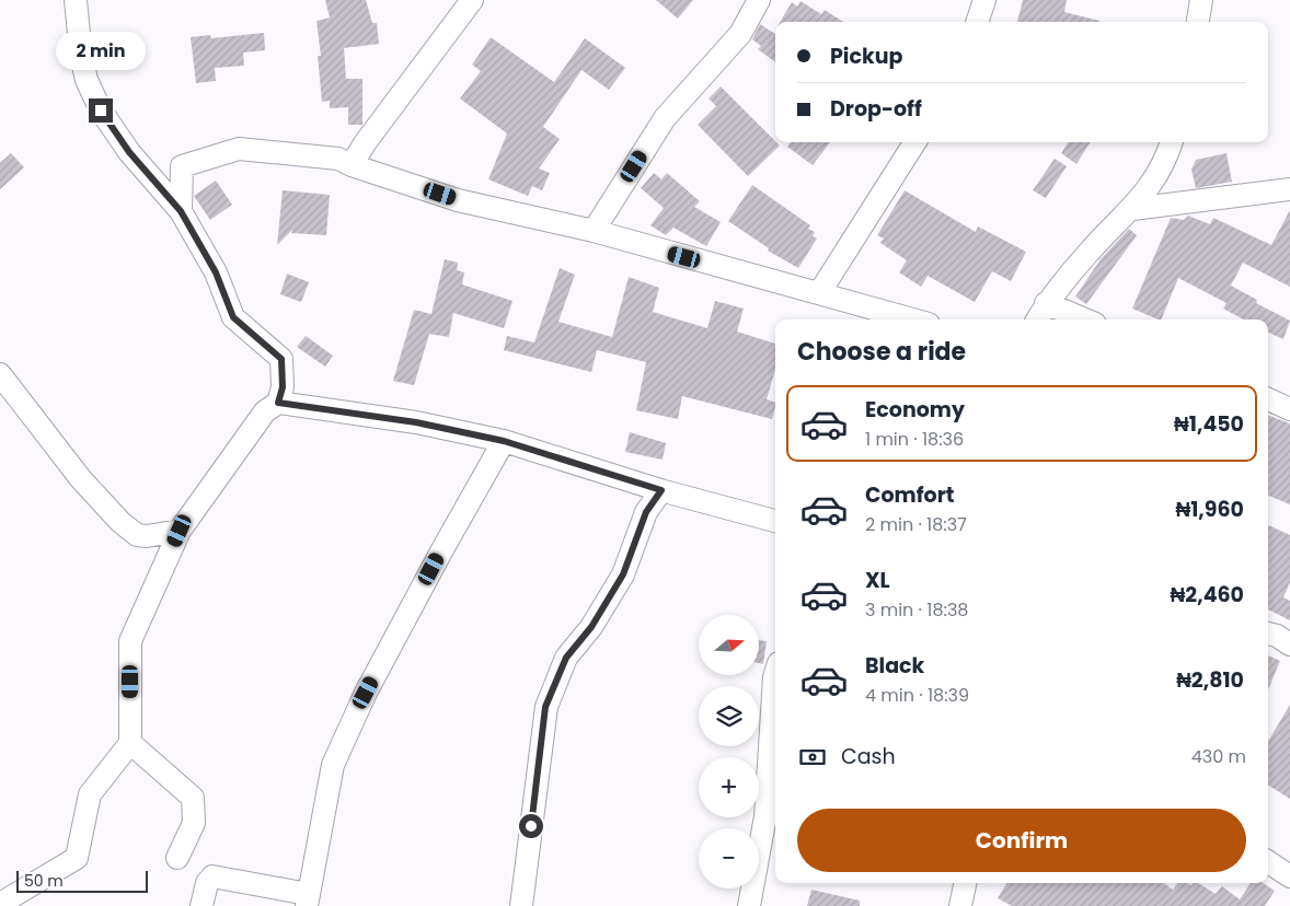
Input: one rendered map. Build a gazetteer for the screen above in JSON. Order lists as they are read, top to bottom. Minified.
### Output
{"scale_bar":"50 m","north":"right","page":{"banner":["Pickup","Drop-off"],"bubble":"2 min","heading":"Choose a ride","list":[{"name":"Economy","note":"1 min · 18:36","value":"₦1,450"},{"name":"Comfort","note":"2 min · 18:37","value":"₦1,960"},{"name":"XL","note":"3 min · 18:38","value":"₦2,460"},{"name":"Black","note":"4 min · 18:39","value":"₦2,810"}],"map_buttons":["+","−"],"pay":["Cash","430 m"],"buttons":"Confirm","scale":"50 m"}}
